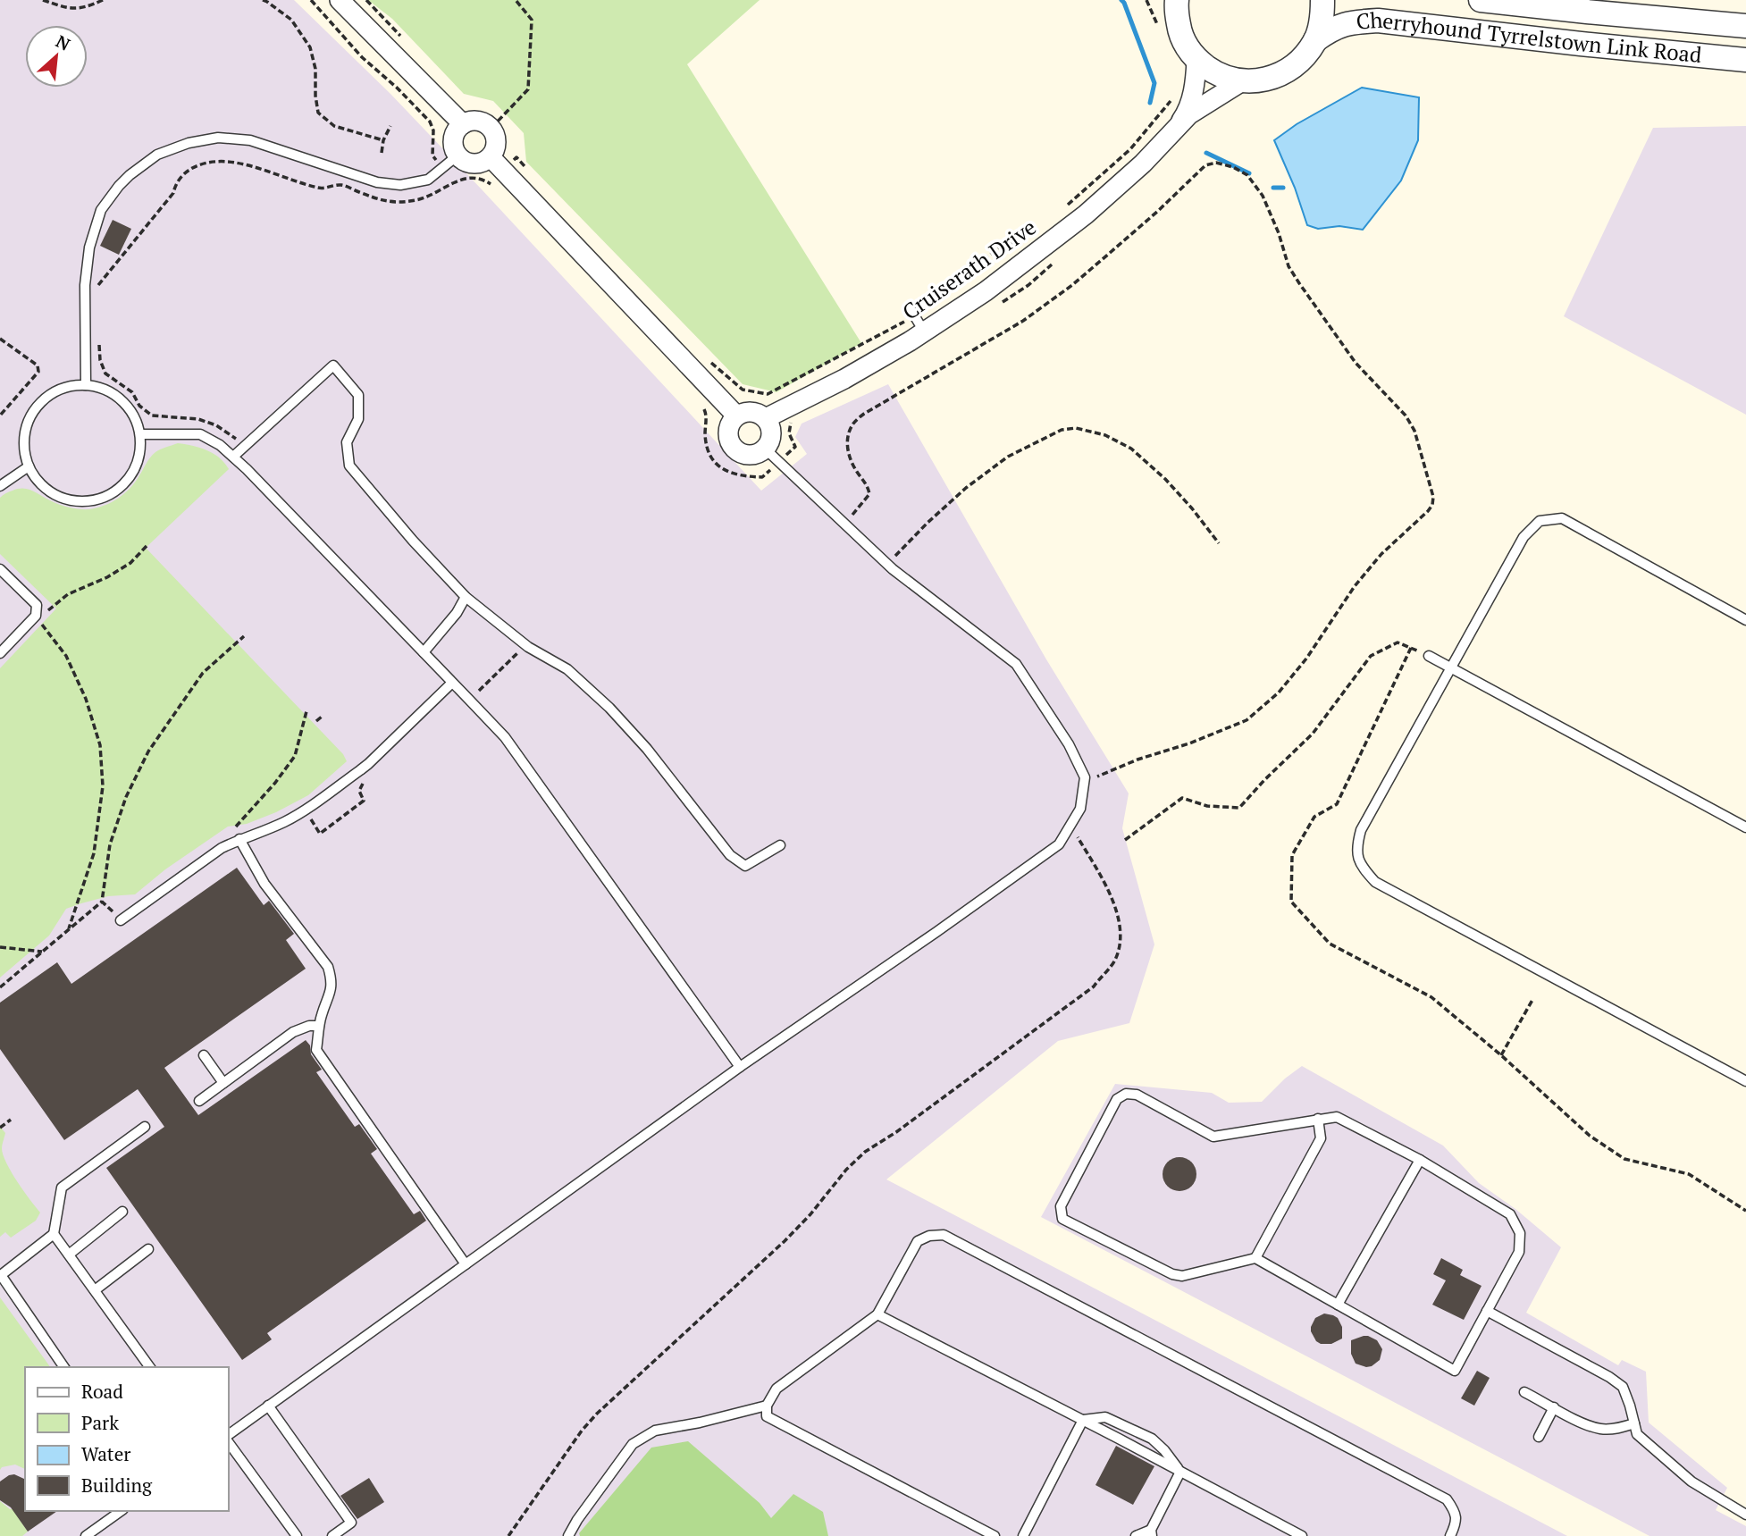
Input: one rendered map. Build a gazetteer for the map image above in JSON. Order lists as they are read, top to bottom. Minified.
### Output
{"streets":{"street":["Cherryhound Tyrrelstown Link Road","Cruiserath Drive"]},"legend":["Road","Park","Water","Building"],"north":"top right"}
